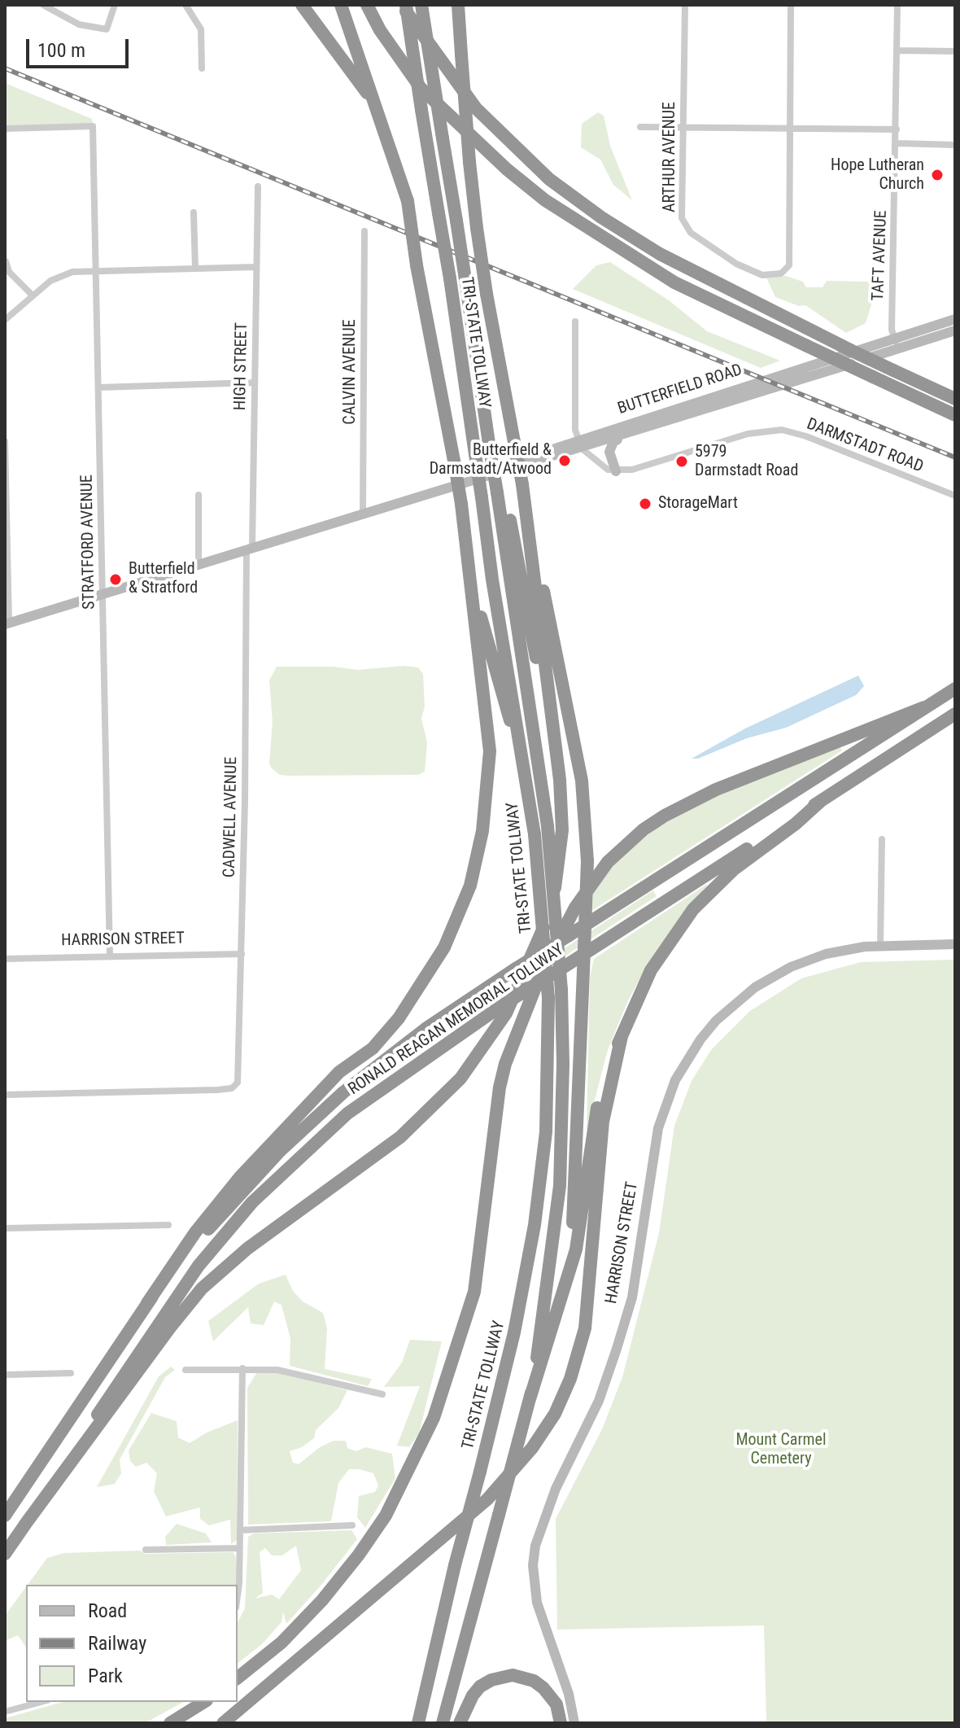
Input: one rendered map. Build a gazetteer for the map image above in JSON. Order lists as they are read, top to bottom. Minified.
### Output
{"streets":{"highway":["TRI-STATE TOLLWAY","RONALD REAGAN MEMORIAL TOLLWAY"],"main road":["BUTTERFIELD ROAD","HARRISON STREET"],"street":["ARTHUR AVENUE","TAFT AVENUE","HIGH STREET","CALVIN AVENUE","DARMSTADT ROAD","STRATFORD AVENUE","CADWELL AVENUE"]},"crossings":[["TAFT AVENUE","BUTTERFIELD ROAD"],["HIGH STREET","BUTTERFIELD ROAD"],["HIGH STREET","CADWELL AVENUE"],["CALVIN AVENUE","BUTTERFIELD ROAD"],["BUTTERFIELD ROAD","STRATFORD AVENUE"],["BUTTERFIELD ROAD","CADWELL AVENUE"],["STRATFORD AVENUE","HARRISON STREET"],["CADWELL AVENUE","HARRISON STREET"]],"parks":["Mount Carmel Cemetery"],"places":["Hope Lutheran Church","Butterfield & Darmstadt/Atwood","5979 Darmstadt Road","StorageMart","Butterfield & Stratford"],"legend":["Road","Railway","Park"],"scale_bar":"100 m"}
